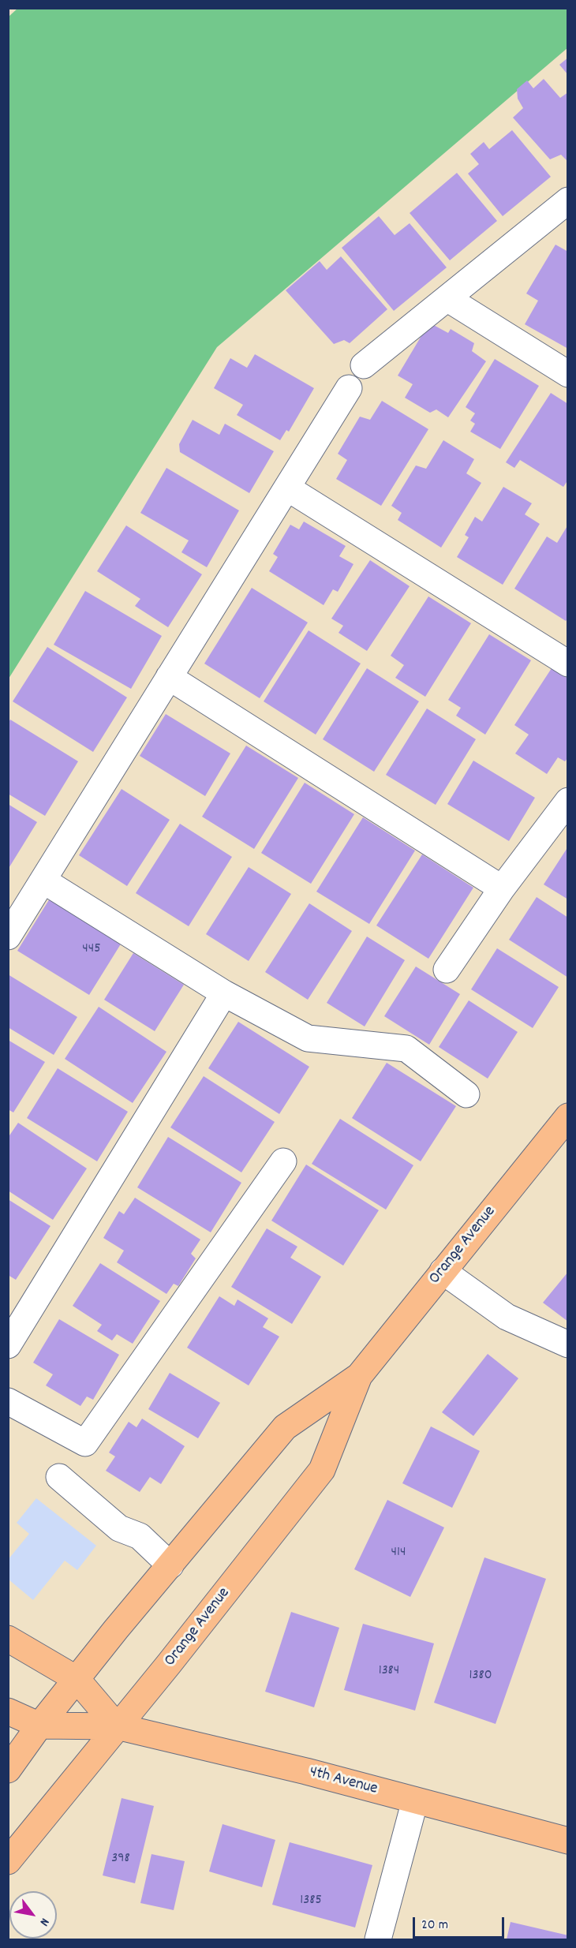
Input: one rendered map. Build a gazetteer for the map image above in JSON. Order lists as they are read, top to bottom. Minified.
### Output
{"streets":{"main road":["Orange Avenue","4th Avenue"]},"crossings":[["Orange Avenue","4th Avenue"]],"house_numbers":["445","414","1384","1380","398","1385"],"scale_bar":"20 m","north":"bottom right"}
